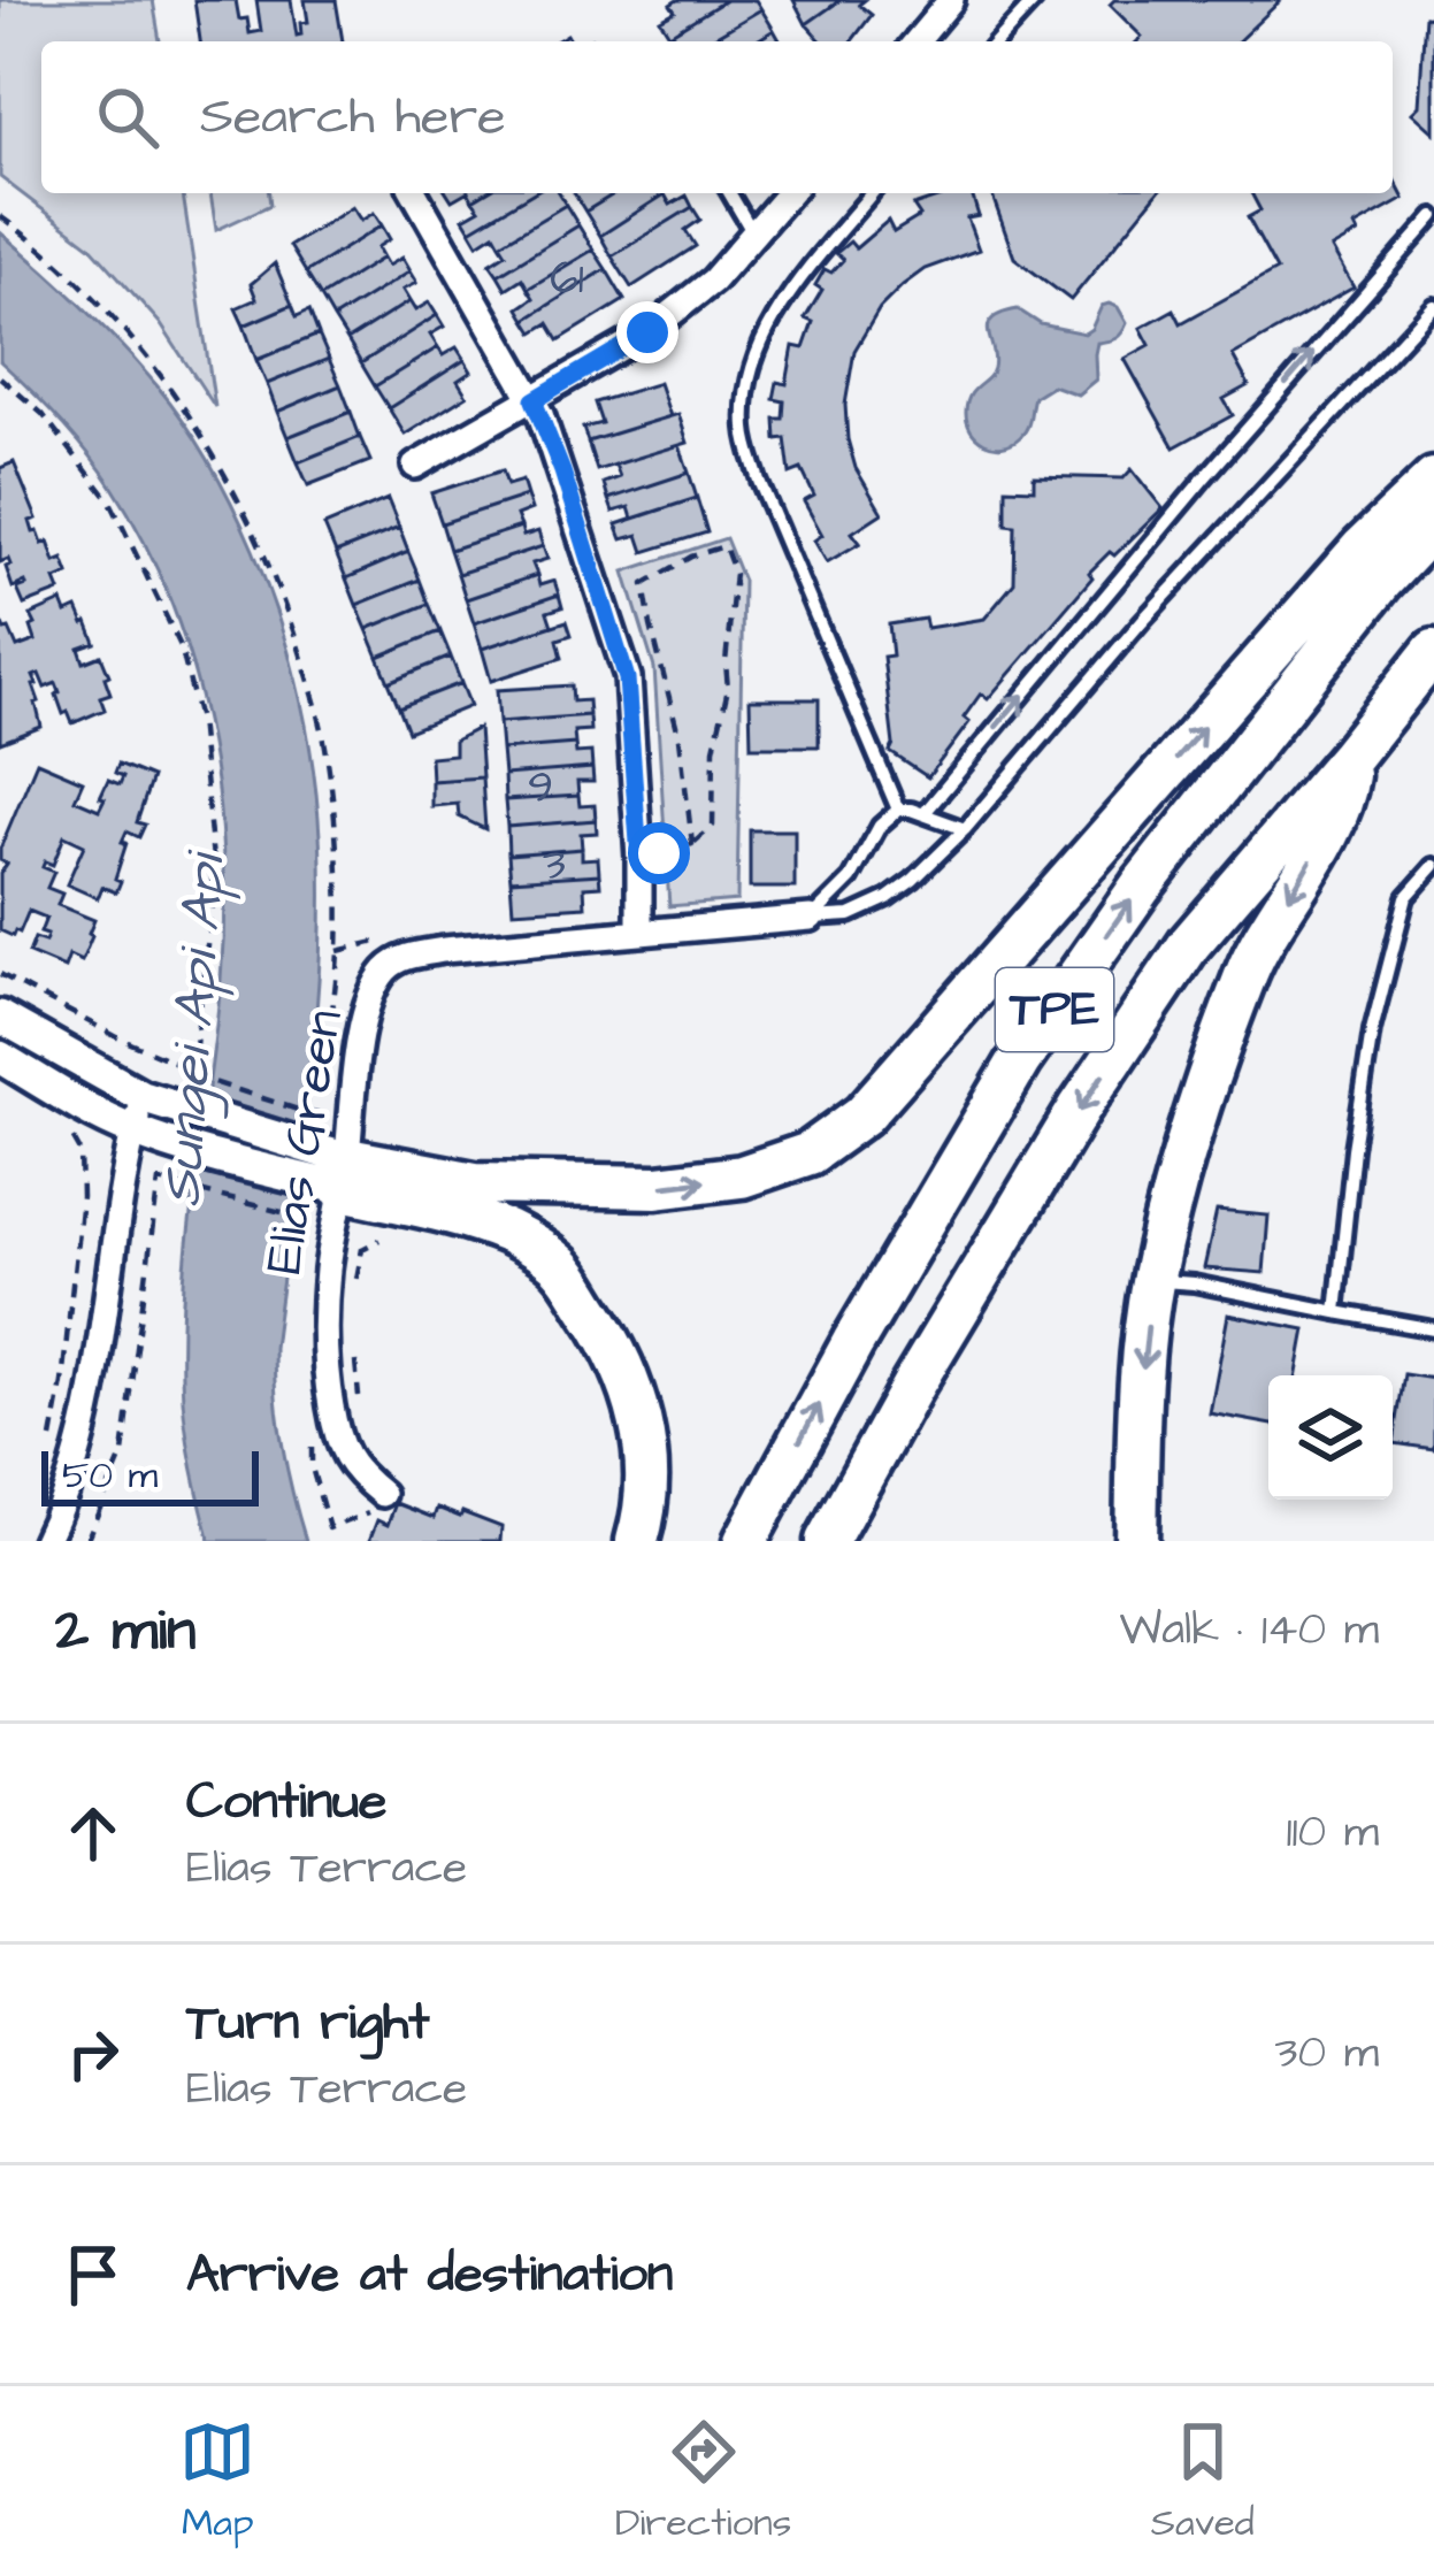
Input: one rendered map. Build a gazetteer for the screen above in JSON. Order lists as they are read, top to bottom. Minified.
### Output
{"streets":{"highway":["TPE"],"street":["Elias Green"]},"water":["Sungei Api Api"],"house_numbers":["61","9","3"],"scale_bar":"50 m","page":{"search":"Search here","scale":"50 m","heading":["2 min","Walk · 140 m"],"list":[["Continue","Elias Terrace","110 m"],["Turn right","Elias Terrace","30 m"],"Arrive at destination"],"nav":["Map","Directions","Saved"]}}
